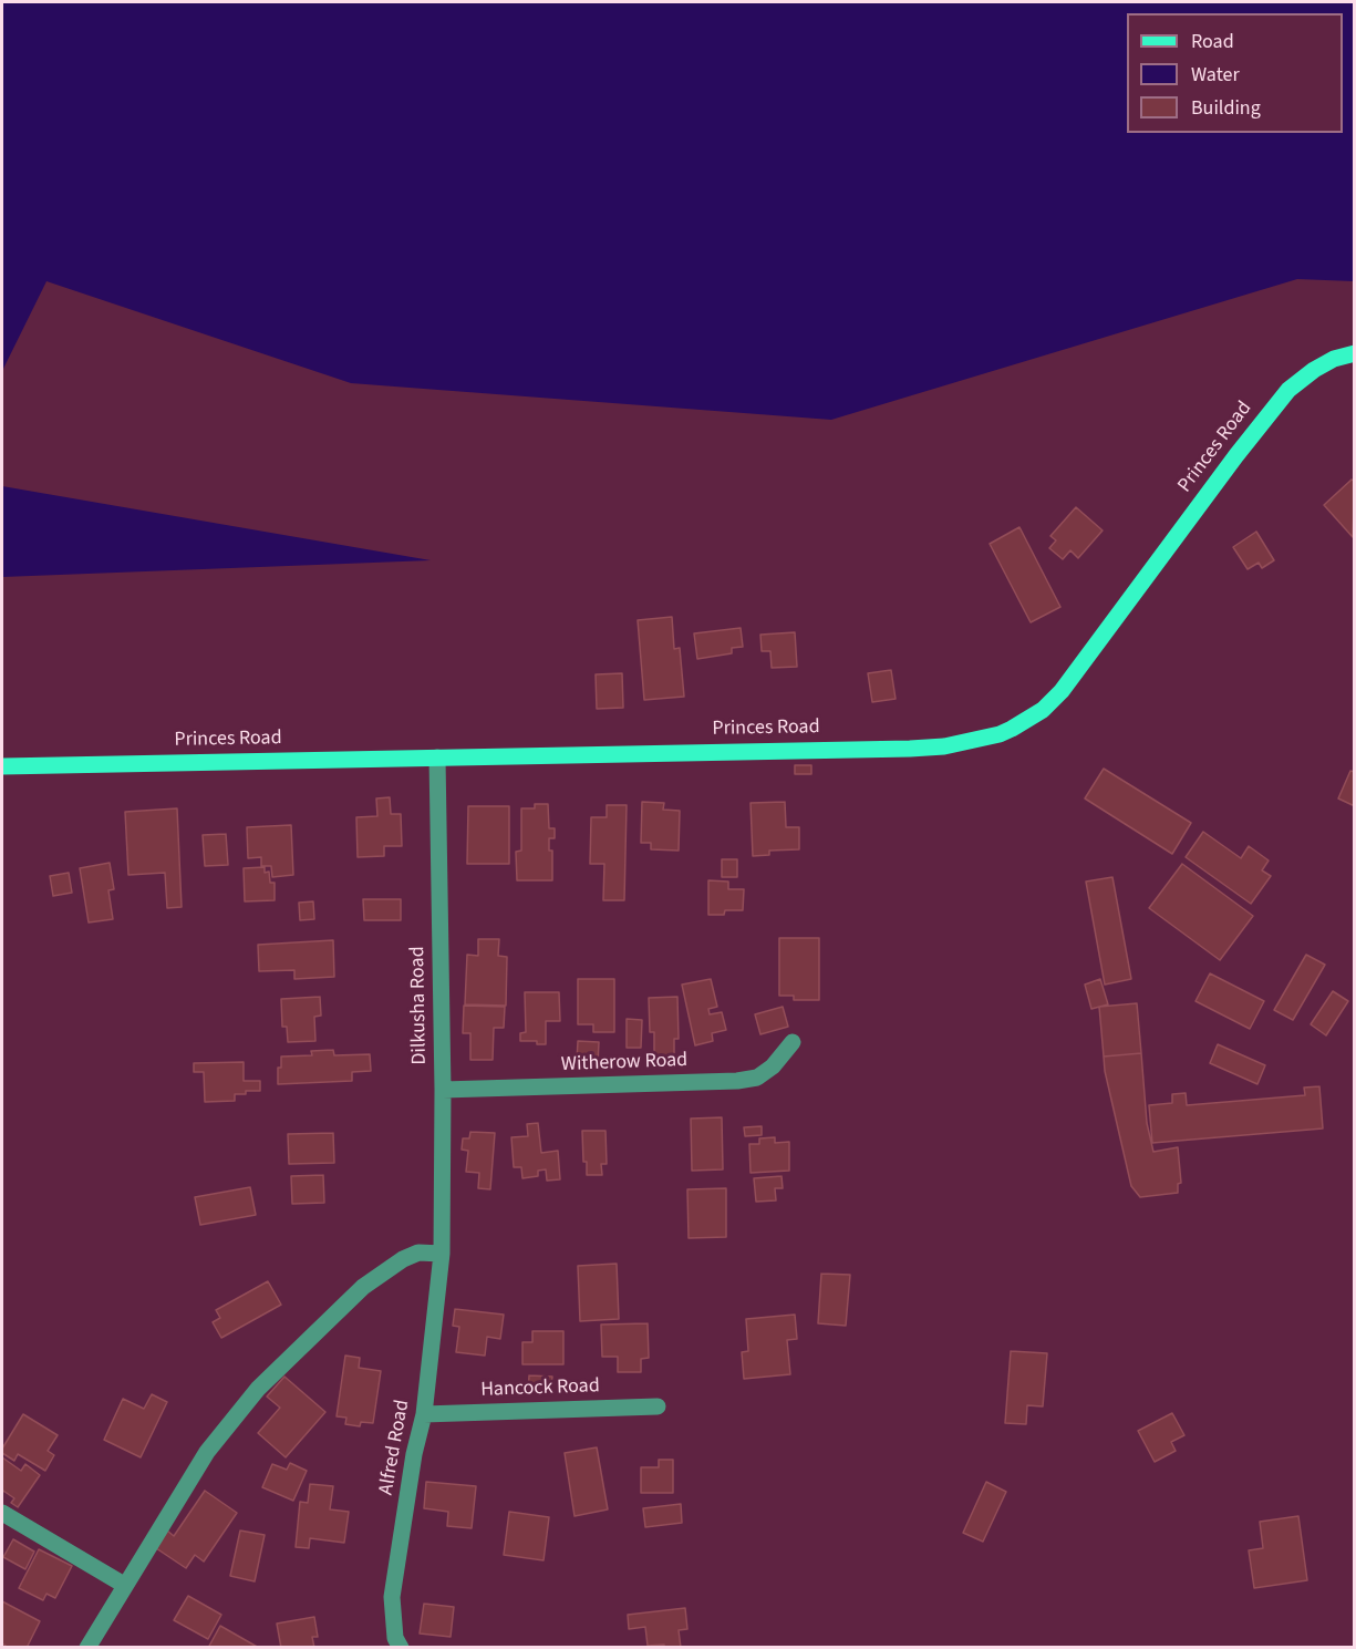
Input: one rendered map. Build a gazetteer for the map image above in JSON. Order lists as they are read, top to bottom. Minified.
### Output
{"streets":{"main road":["Princes Road"],"street":["Dilkusha Road","Witherow Road","Hancock Road","Alfred Road"]},"crossings":[["Princes Road","Dilkusha Road"],["Dilkusha Road","Witherow Road"],["Dilkusha Road","Alfred Road"],["Hancock Road","Alfred Road"]],"legend":["Road","Water","Building"]}
